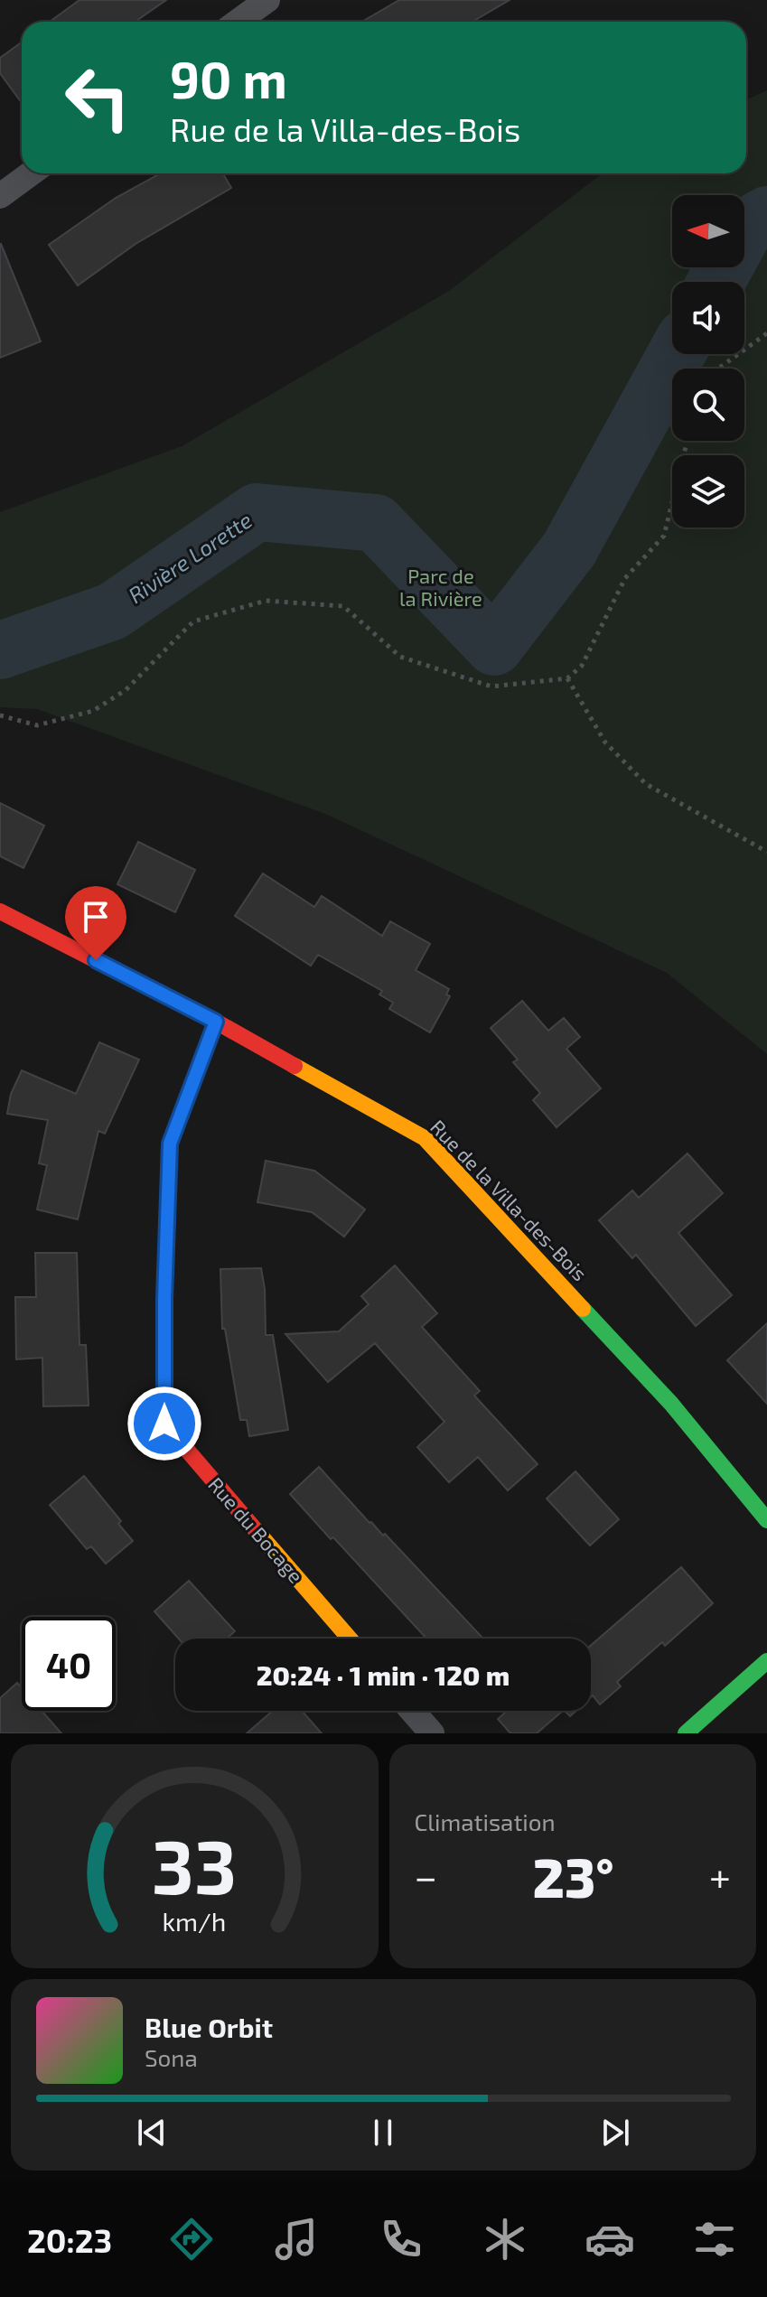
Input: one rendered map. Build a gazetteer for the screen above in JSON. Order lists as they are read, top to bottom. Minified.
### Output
{"streets":{"street":["Rue de la Villa-des-Bois","Rue du Bocage"]},"crossings":[["Rue de la Villa-des-Bois","Rue du Bocage"]],"water":["Rivière Lorette"],"parks":["Parc de la Rivière"],"north":"left","page":{"turn":["90 m","Rue de la Villa-des-Bois"],"limit":"40","trip":"20:24 · 1 min · 120 m","tile":"Climatisation","heat":["−","23°","+"],"song":["Blue Orbit","Sona"],"tabs":"20:23","gauge":["33","km/h"]}}
